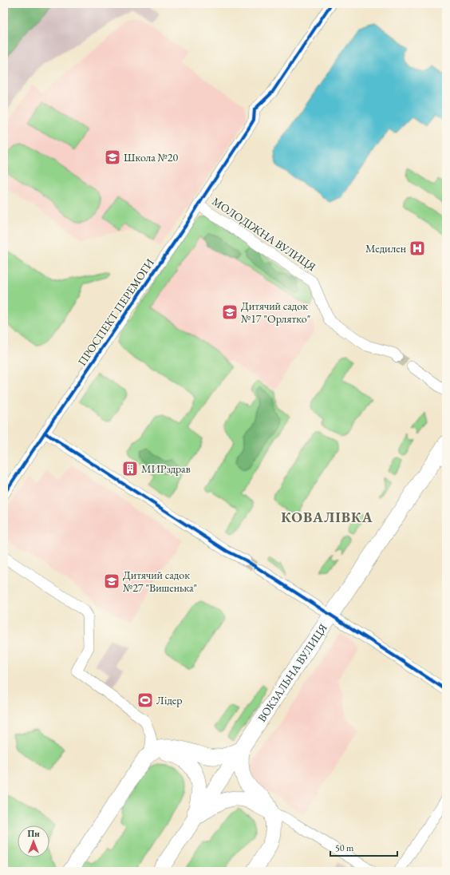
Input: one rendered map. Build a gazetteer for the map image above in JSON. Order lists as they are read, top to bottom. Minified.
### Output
{"streets":{"main road":["ВОКЗАЛЬНА ВУЛИЦЯ"],"street":["МОЛОДІЖНА ВУЛИЦЯ","ПРОСПЕКТ ПЕРЕМОГИ"]},"crossings":[["МОЛОДІЖНА ВУЛИЦЯ","ПРОСПЕКТ ПЕРЕМОГИ"]],"districts":["КОВАЛІВКА"],"places":{"school or university":["Школа №20","Дитячий садок №17 \"Орлятко\"","Дитячий садок №27 \"Вишенька\""],"hospital":["Медилен"],"building":["МИРздрав"],"sports":["Лідер"]},"scale_bar":"50 m","north":"top"}
